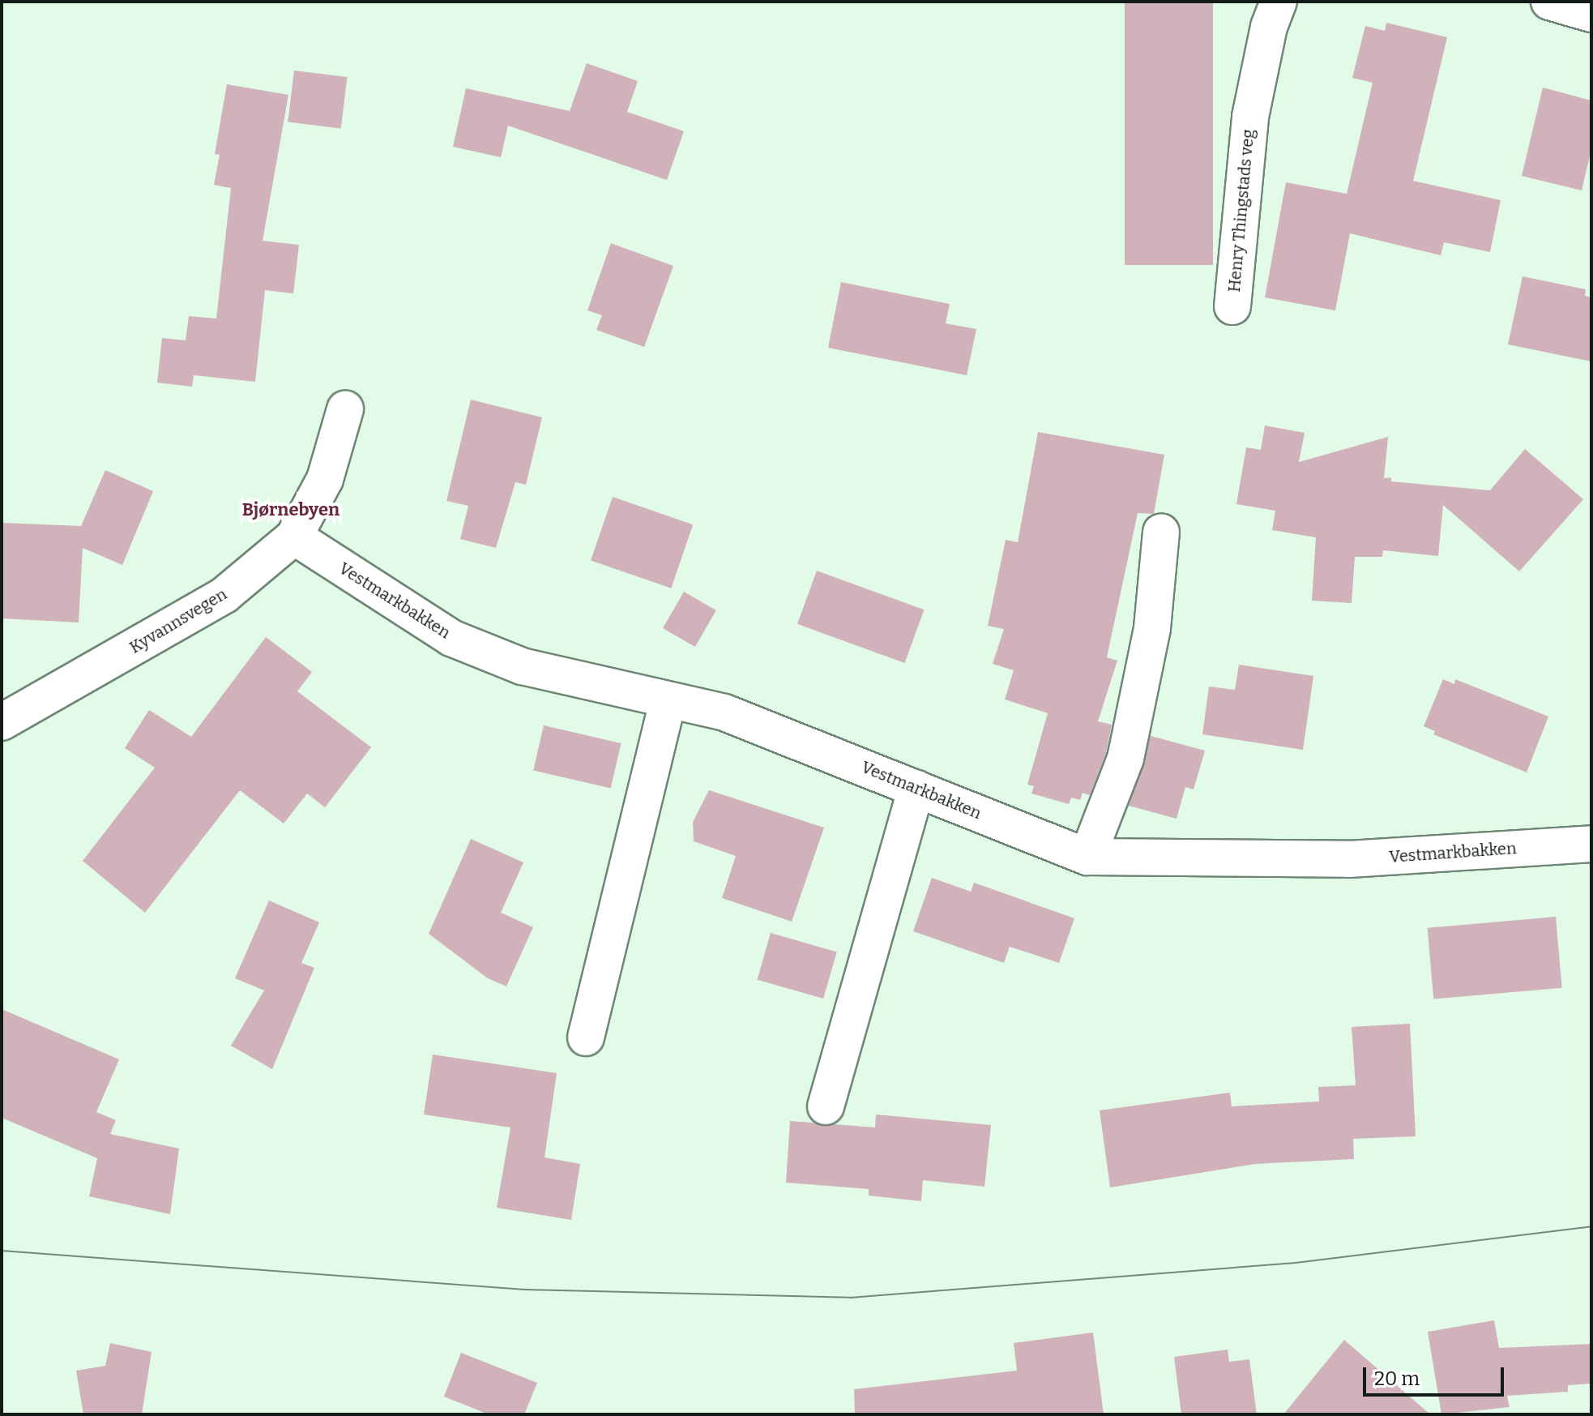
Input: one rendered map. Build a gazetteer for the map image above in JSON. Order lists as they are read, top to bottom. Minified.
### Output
{"streets":{"street":["Henry Thingstads veg","Vestmarkbakken","Kyvannsvegen"]},"crossings":[["Vestmarkbakken","Kyvannsvegen"]],"districts":["Bjørnebyen"],"scale_bar":"20 m"}
